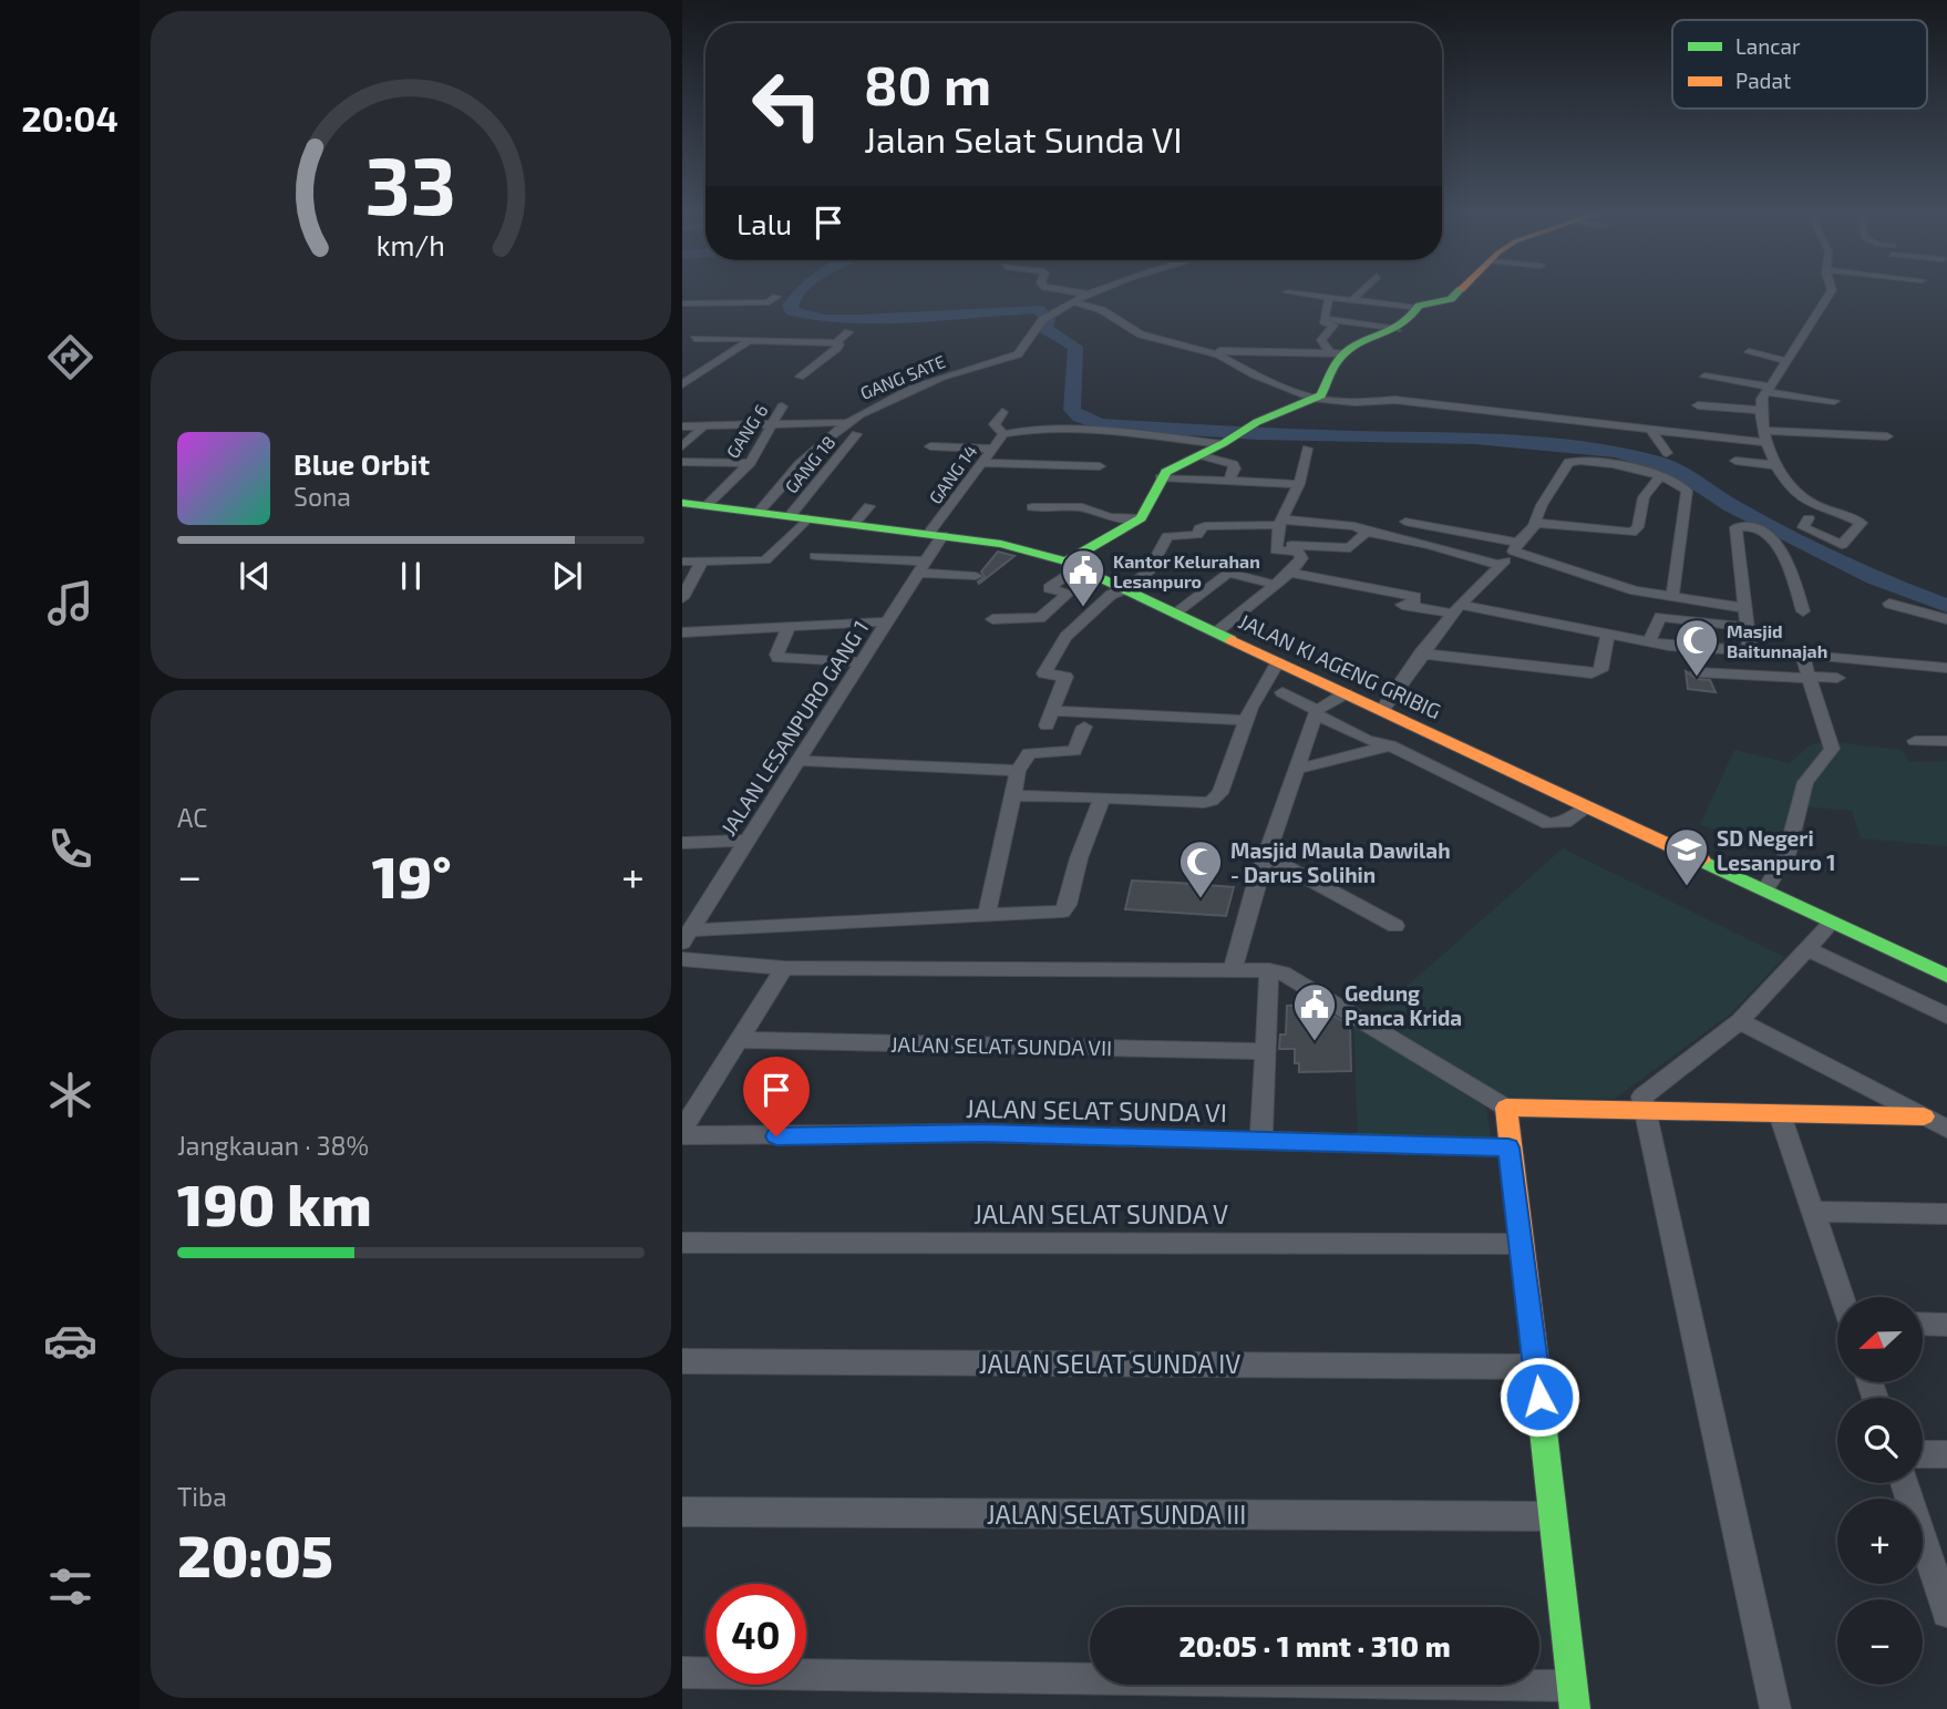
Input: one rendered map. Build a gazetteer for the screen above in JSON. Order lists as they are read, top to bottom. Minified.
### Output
{"streets":{"street":["GANG SATE","GANG 6","GANG 18","GANG 14","JALAN KI AGENG GRIBIG","JALAN LESANPURO GANG 1","JALAN SELAT SUNDA VII","JALAN SELAT SUNDA VI","JALAN SELAT SUNDA V","JALAN SELAT SUNDA IV","JALAN SELAT SUNDA III"]},"crossings":[["GANG SATE","JALAN KI AGENG GRIBIG"],["GANG 6","JALAN KI AGENG GRIBIG"],["GANG 18","JALAN KI AGENG GRIBIG"],["GANG 14","JALAN KI AGENG GRIBIG"],["GANG 14","JALAN LESANPURO GANG 1"],["JALAN KI AGENG GRIBIG","JALAN LESANPURO GANG 1"]],"places":{"public building":["Kantor Kelurahan Lesanpuro","Gedung Panca Krida"],"mosque":["Masjid Baitunnajah","Masjid Maula Dawilah - Darus Solihin"],"school or university":["SD Negeri Lesanpuro 1"]},"legend":["Lancar","Padat"],"north":"left","page":{"tabs":"20:04","turn":["80 m","Jalan Selat Sunda VI"],"then":"Lalu","song":["Blue Orbit","Sona"],"tile":["AC",["Jangkauan · 38%","190 km"],["Tiba","20:05"]],"heat":["−","19°","+"],"map_buttons":["+","−"],"limit":"40","trip":"20:05 · 1 mnt · 310 m","gauge":["33","km/h"]}}
